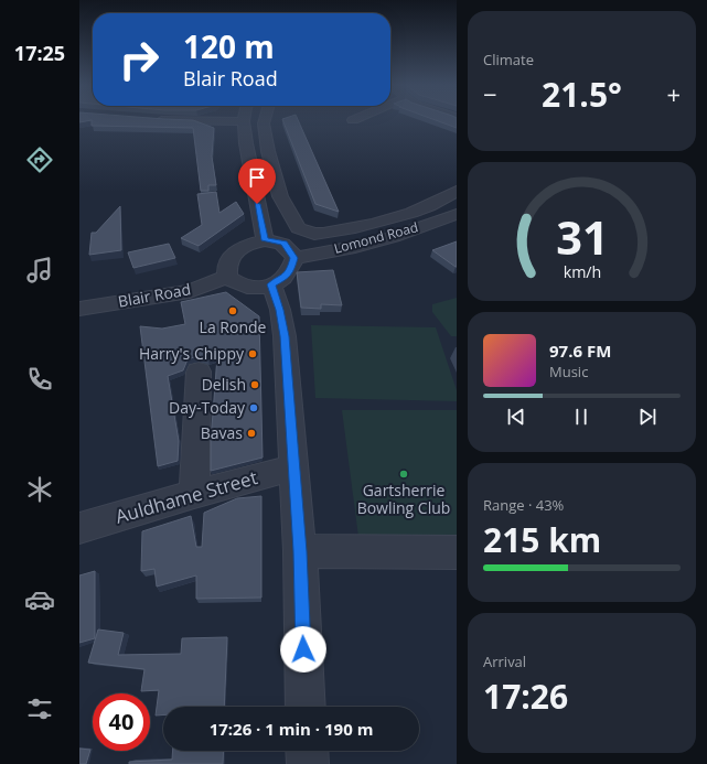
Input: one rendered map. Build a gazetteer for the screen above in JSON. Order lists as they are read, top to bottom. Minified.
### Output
{"streets":{"street":["Lomond Road","Blair Road","Auldhame Street"]},"crossings":[["Lomond Road","Blair Road"]],"places":["La Ronde","Harry's Chippy","Delish","Day-Today","Bavas","Gartsherrie Bowling Club"],"page":{"tabs":"17:25","tile":["Climate",["Range · 43%","215 km"],["Arrival","17:26"]],"turn":["120 m","Blair Road"],"heat":["−","21.5°","+"],"song":["97.6 FM","Music"],"limit":"40","trip":"17:26 · 1 min · 190 m","gauge":["31","km/h"]}}
